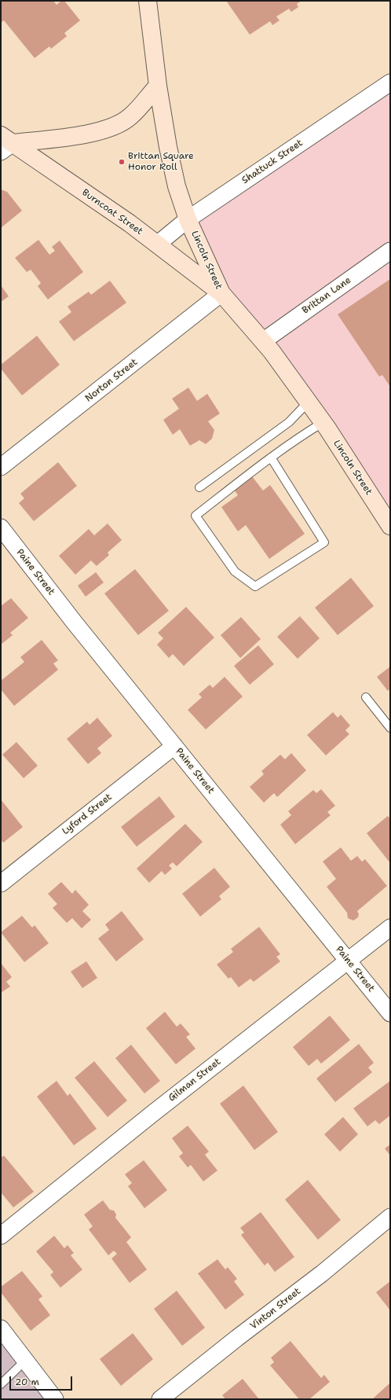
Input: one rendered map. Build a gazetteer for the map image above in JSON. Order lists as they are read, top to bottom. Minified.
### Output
{"streets":{"main road":["Burncoat Street","Lincoln Street"],"street":["Shattuck Street","Brittan Lane","Norton Street","Paine Street","Lyford Street","Gilman Street","Vinton Street"]},"crossings":[["Shattuck Street","Burncoat Street"],["Shattuck Street","Lincoln Street"],["Burncoat Street","Lincoln Street"],["Burncoat Street","Norton Street"],["Lincoln Street","Brittan Lane"],["Lincoln Street","Norton Street"],["Paine Street","Lyford Street"],["Paine Street","Gilman Street"]],"places":["Brittan Square Honor Roll"],"scale_bar":"20 m"}
